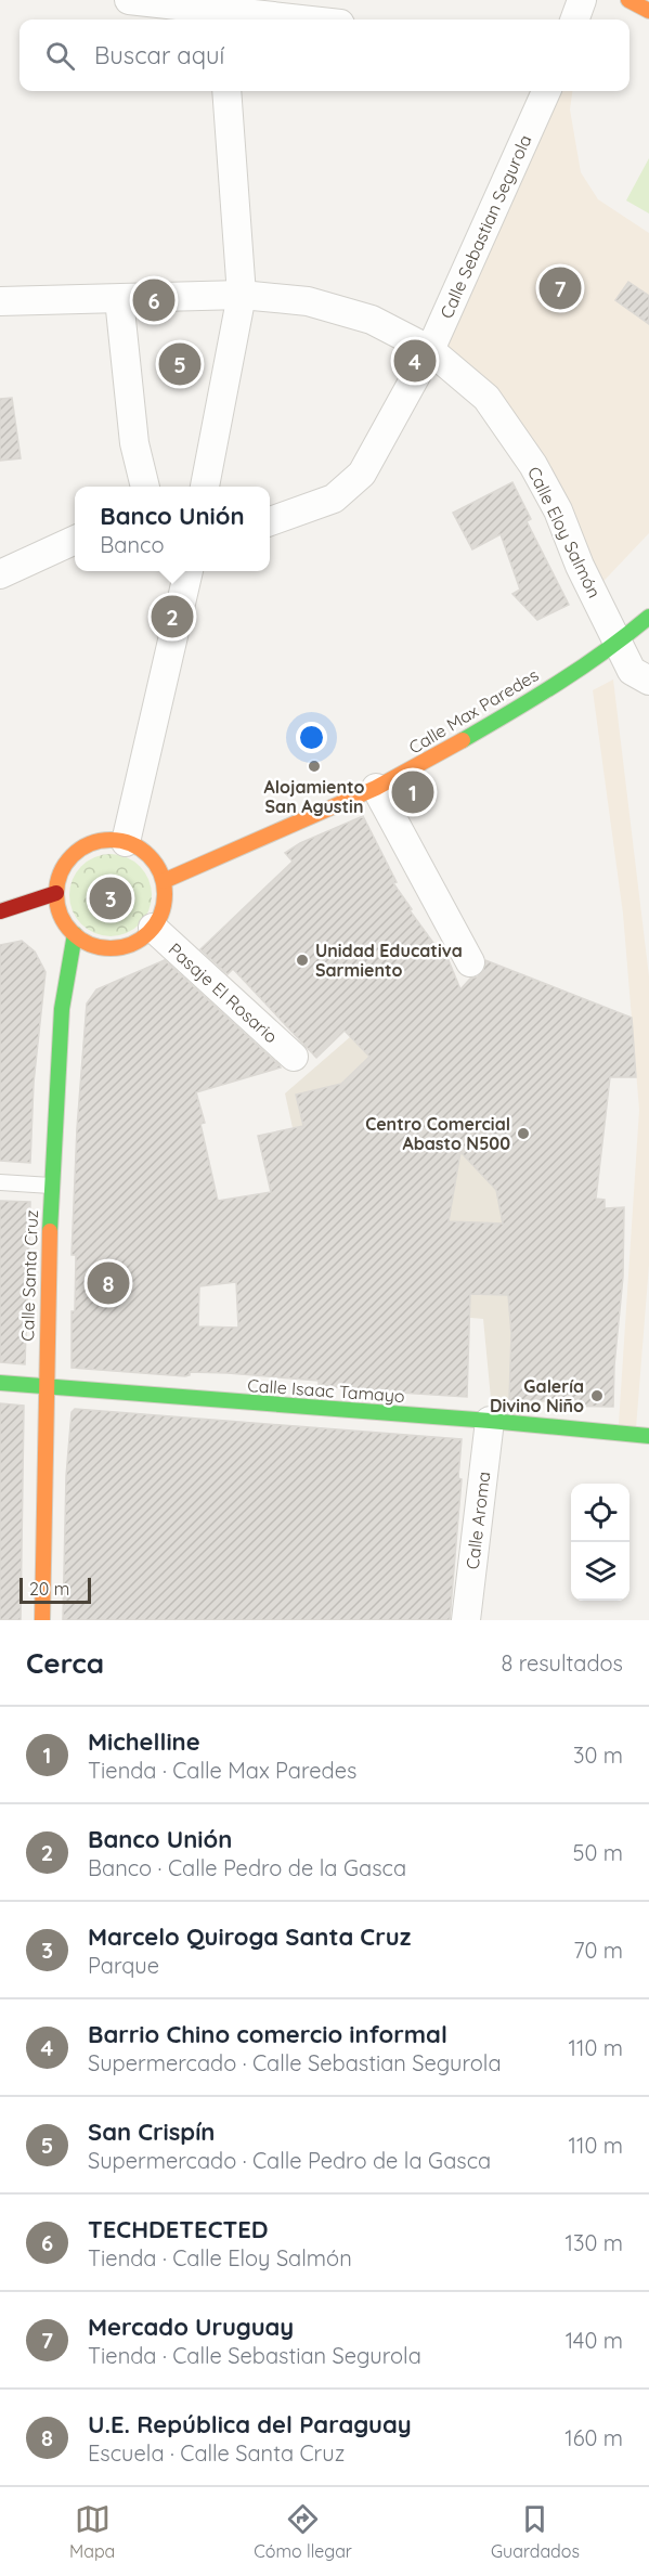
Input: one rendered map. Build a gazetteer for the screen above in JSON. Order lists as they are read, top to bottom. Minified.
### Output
{"streets":{"main road":["Calle Max Paredes","Calle Santa Cruz","Calle Isaac Tamayo"],"street":["Calle Sebastian Segurola","Calle Eloy Salmón","Pasaje El Rosario","Calle Aroma"]},"crossings":[["Calle Sebastian Segurola","Calle Eloy Salmón"],["Calle Eloy Salmón","Calle Max Paredes"],["Calle Max Paredes","Pasaje El Rosario"],["Calle Max Paredes","Calle Santa Cruz"],["Pasaje El Rosario","Calle Santa Cruz"],["Calle Santa Cruz","Calle Isaac Tamayo"],["Calle Isaac Tamayo","Calle Aroma"]],"places":["Alojamiento San Agustin","Unidad Educativa Sarmiento","Centro Comercial Abasto N500","Galería Divino Niño"],"scale_bar":"20 m","page":{"search":"Buscar aquí","pins":["7","6","4","5","2","1","3","8"],"popup":["Banco Unión","Banco"],"scale":"20 m","heading":["Cerca","8 resultados"],"list":[{"mark":"1","name":"Michelline","note":"Tienda · Calle Max Paredes","value":"30 m"},{"mark":"2","name":"Banco Unión","note":"Banco · Calle Pedro de la Gasca","value":"50 m"},{"mark":"3","name":"Marcelo Quiroga Santa Cruz","note":"Parque","value":"70 m"},{"mark":"4","name":"Barrio Chino comercio informal","note":"Supermercado · Calle Sebastian Segurola","value":"110 m"},{"mark":"5","name":"San Crispín","note":"Supermercado · Calle Pedro de la Gasca","value":"110 m"},{"mark":"6","name":"TECHDETECTED","note":"Tienda · Calle Eloy Salmón","value":"130 m"},{"mark":"7","name":"Mercado Uruguay","note":"Tienda · Calle Sebastian Segurola","value":"140 m"},{"mark":"8","name":"U.E. República del Paraguay","note":"Escuela · Calle Santa Cruz","value":"160 m"}],"nav":["Mapa","Cómo llegar","Guardados"]}}
